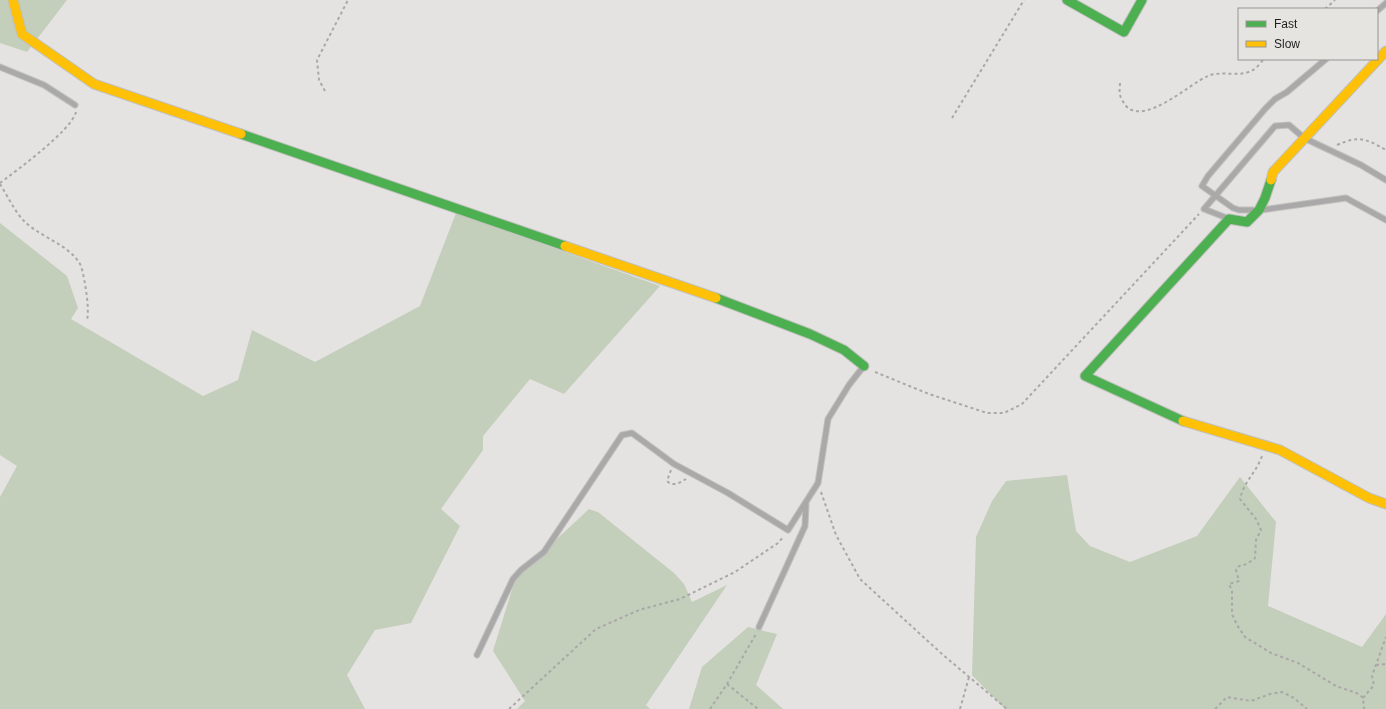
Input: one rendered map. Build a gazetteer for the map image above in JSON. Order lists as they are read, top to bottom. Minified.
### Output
{"legend":["Fast","Slow"]}
